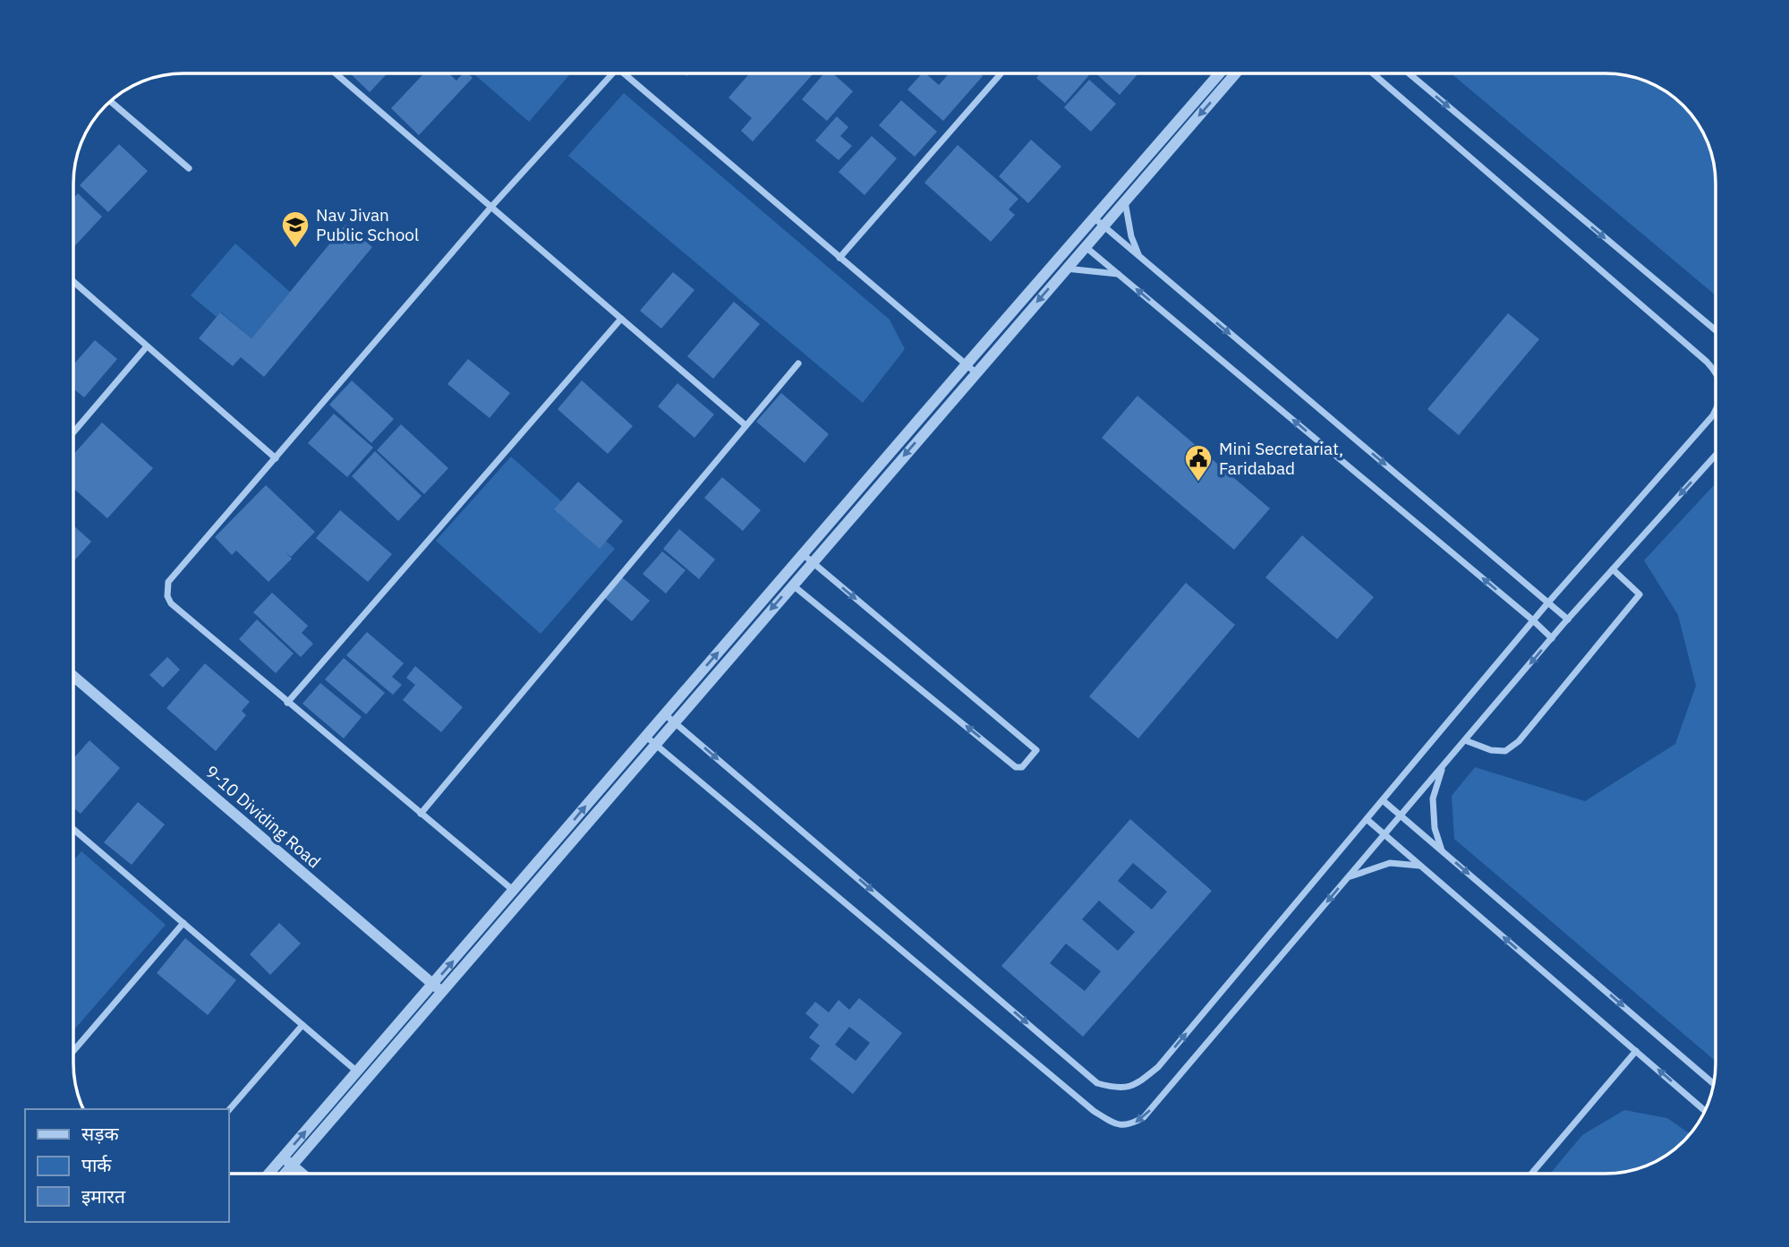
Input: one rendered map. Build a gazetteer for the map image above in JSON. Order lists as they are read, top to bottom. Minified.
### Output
{"streets":{"street":["9-10 Dividing Road"]},"places":{"school or university":["Nav Jivan Public School"],"public building":["Mini Secretariat, Faridabad"]},"legend":["सड़क","पार्क","इमारत"]}
